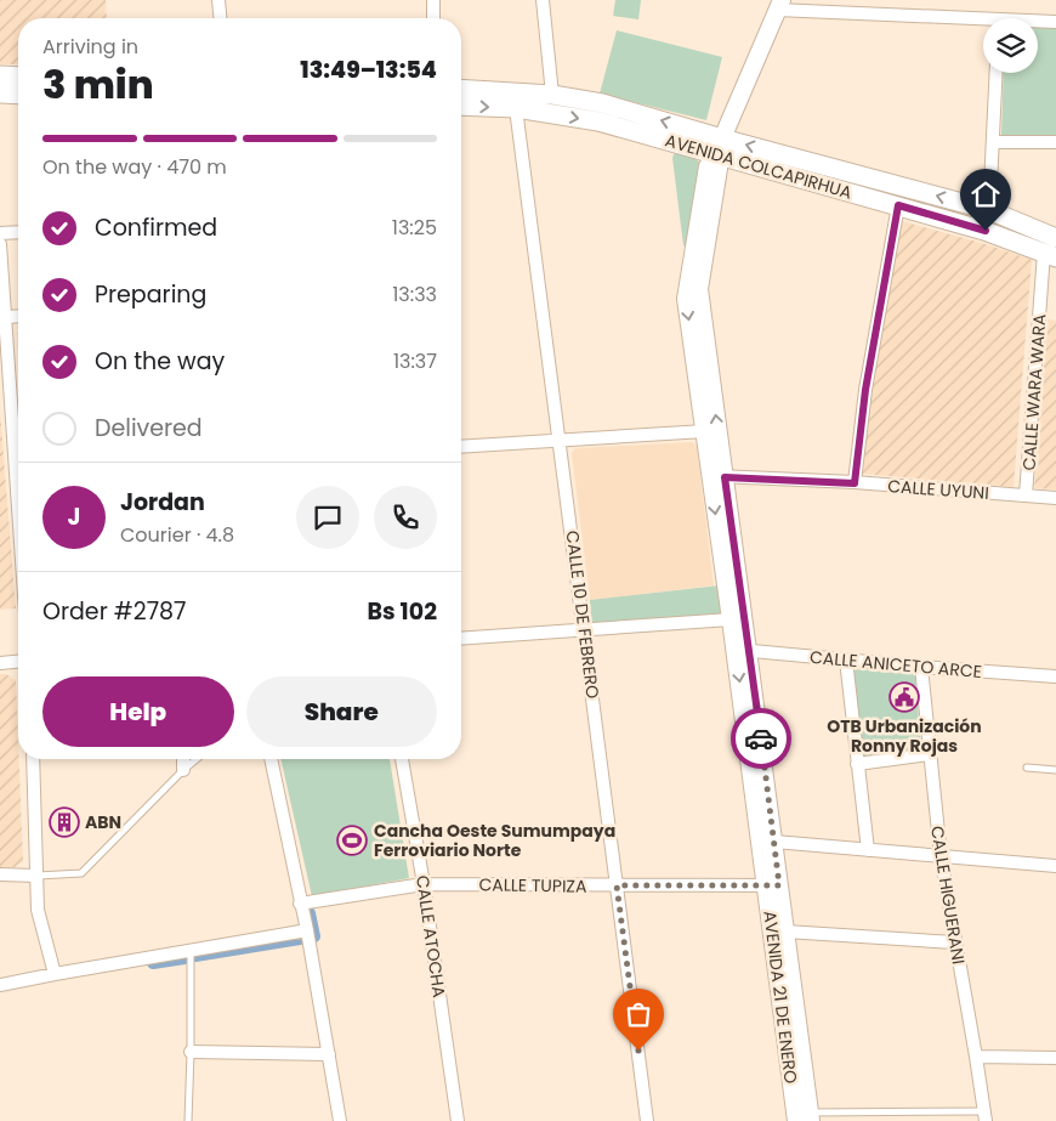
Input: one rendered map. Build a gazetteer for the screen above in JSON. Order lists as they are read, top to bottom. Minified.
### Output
{"streets":{"main road":["AVENIDA COLCAPIRHUA"],"street":["CALLE WARA WARA","CALLE UYUNI","CALLE 10 DE FEBRERO","CALLE ANICETO ARCE","CALLE TUPIZA","CALLE HIGUERANI","CALLE ATOCHA","AVENIDA 21 DE ENERO"]},"crossings":[["AVENIDA COLCAPIRHUA","CALLE WARA WARA"],["AVENIDA COLCAPIRHUA","CALLE 10 DE FEBRERO"],["AVENIDA COLCAPIRHUA","AVENIDA 21 DE ENERO"],["CALLE WARA WARA","CALLE UYUNI"],["CALLE UYUNI","AVENIDA 21 DE ENERO"],["CALLE 10 DE FEBRERO","CALLE TUPIZA"],["CALLE ANICETO ARCE","CALLE HIGUERANI"],["CALLE ANICETO ARCE","AVENIDA 21 DE ENERO"],["CALLE TUPIZA","CALLE ATOCHA"],["CALLE TUPIZA","AVENIDA 21 DE ENERO"]],"places":{"public building":["OTB Urbanización Ronny Rojas"],"building":["ABN"],"sports":["Cancha Oeste Sumumpaya Ferroviario Norte"]},"page":{"heading":["3 min","Arriving in","13:49–13:54"],"panel":["Jordan","Courier · 4.8","Order #2787","Bs 102"],"bar":"On the way · 470 m","list":[["Confirmed","13:25"],["Preparing","13:33"],["On the way","13:37"],"Delivered"],"round":"J","buttons":["Help","Share"]}}
